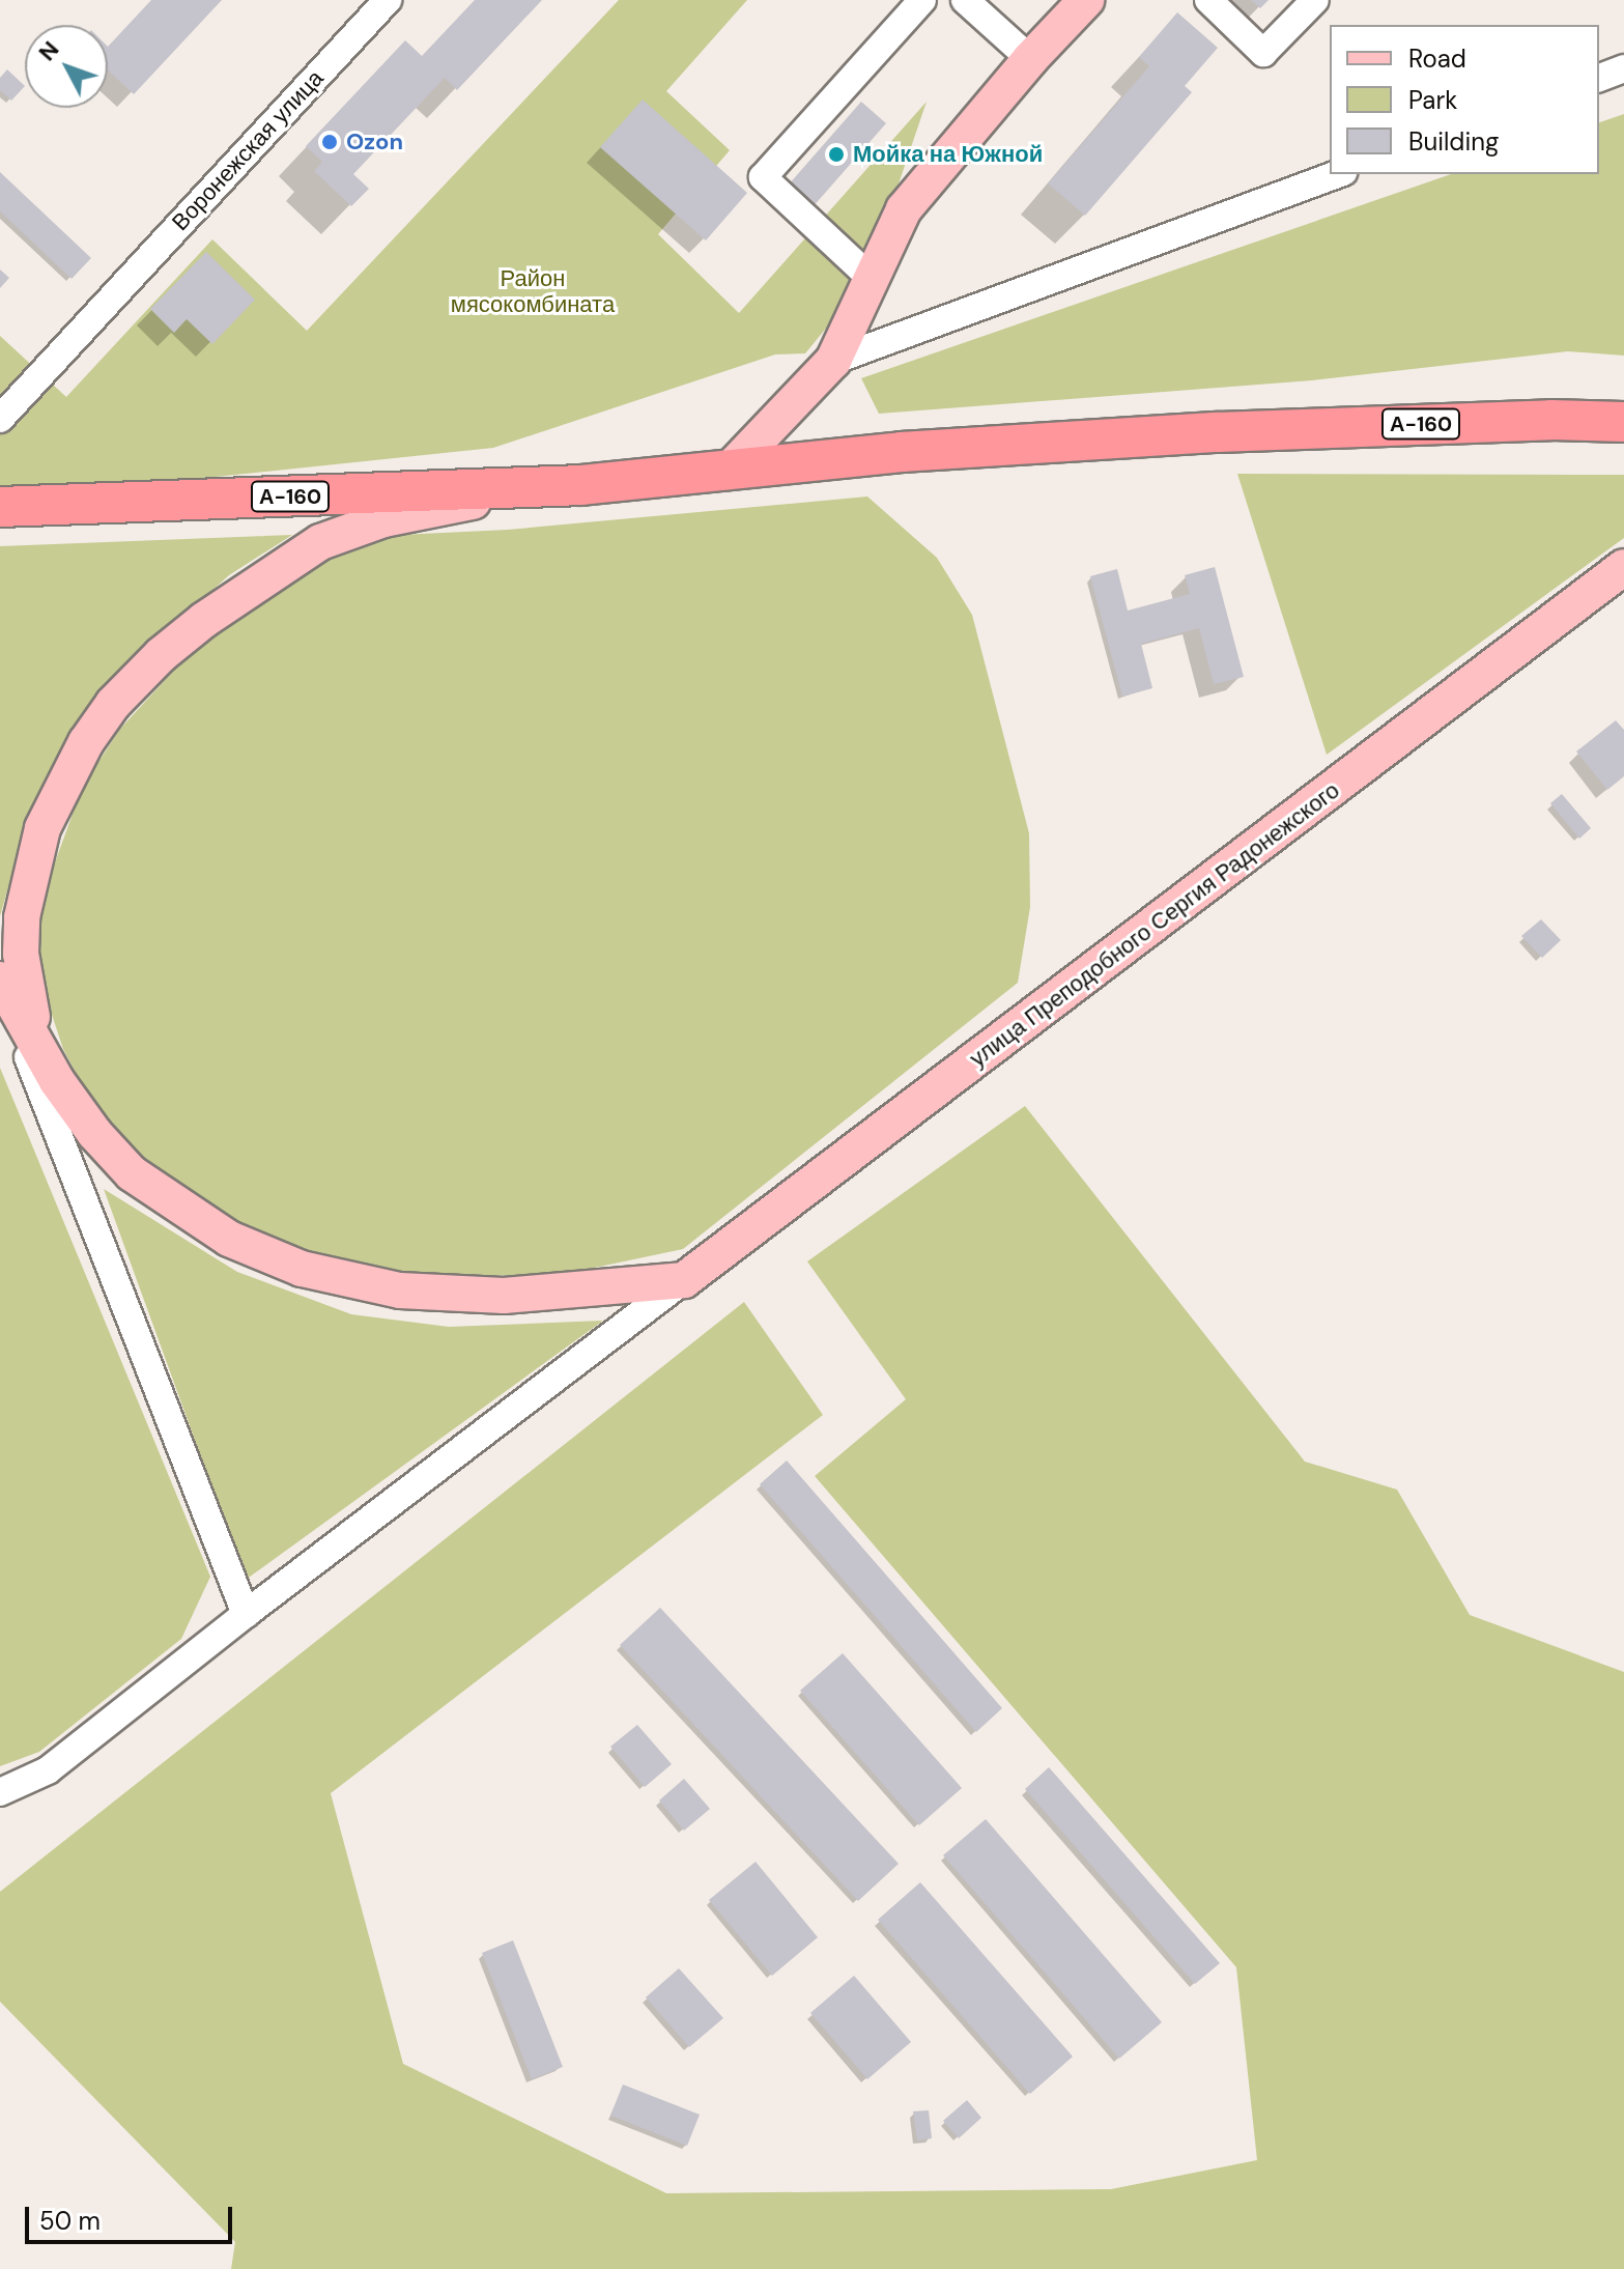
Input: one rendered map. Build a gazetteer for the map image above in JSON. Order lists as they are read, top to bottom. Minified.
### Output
{"streets":{"highway":["А-160"],"main road":["улица Преподобного Сергия Радонежского"],"street":["Воронежская улица"]},"parks":["Район мясокомбината"],"places":["Ozon","Мойка на Южной"],"legend":["Road","Park","Building"],"scale_bar":"50 m","north":"top left"}
